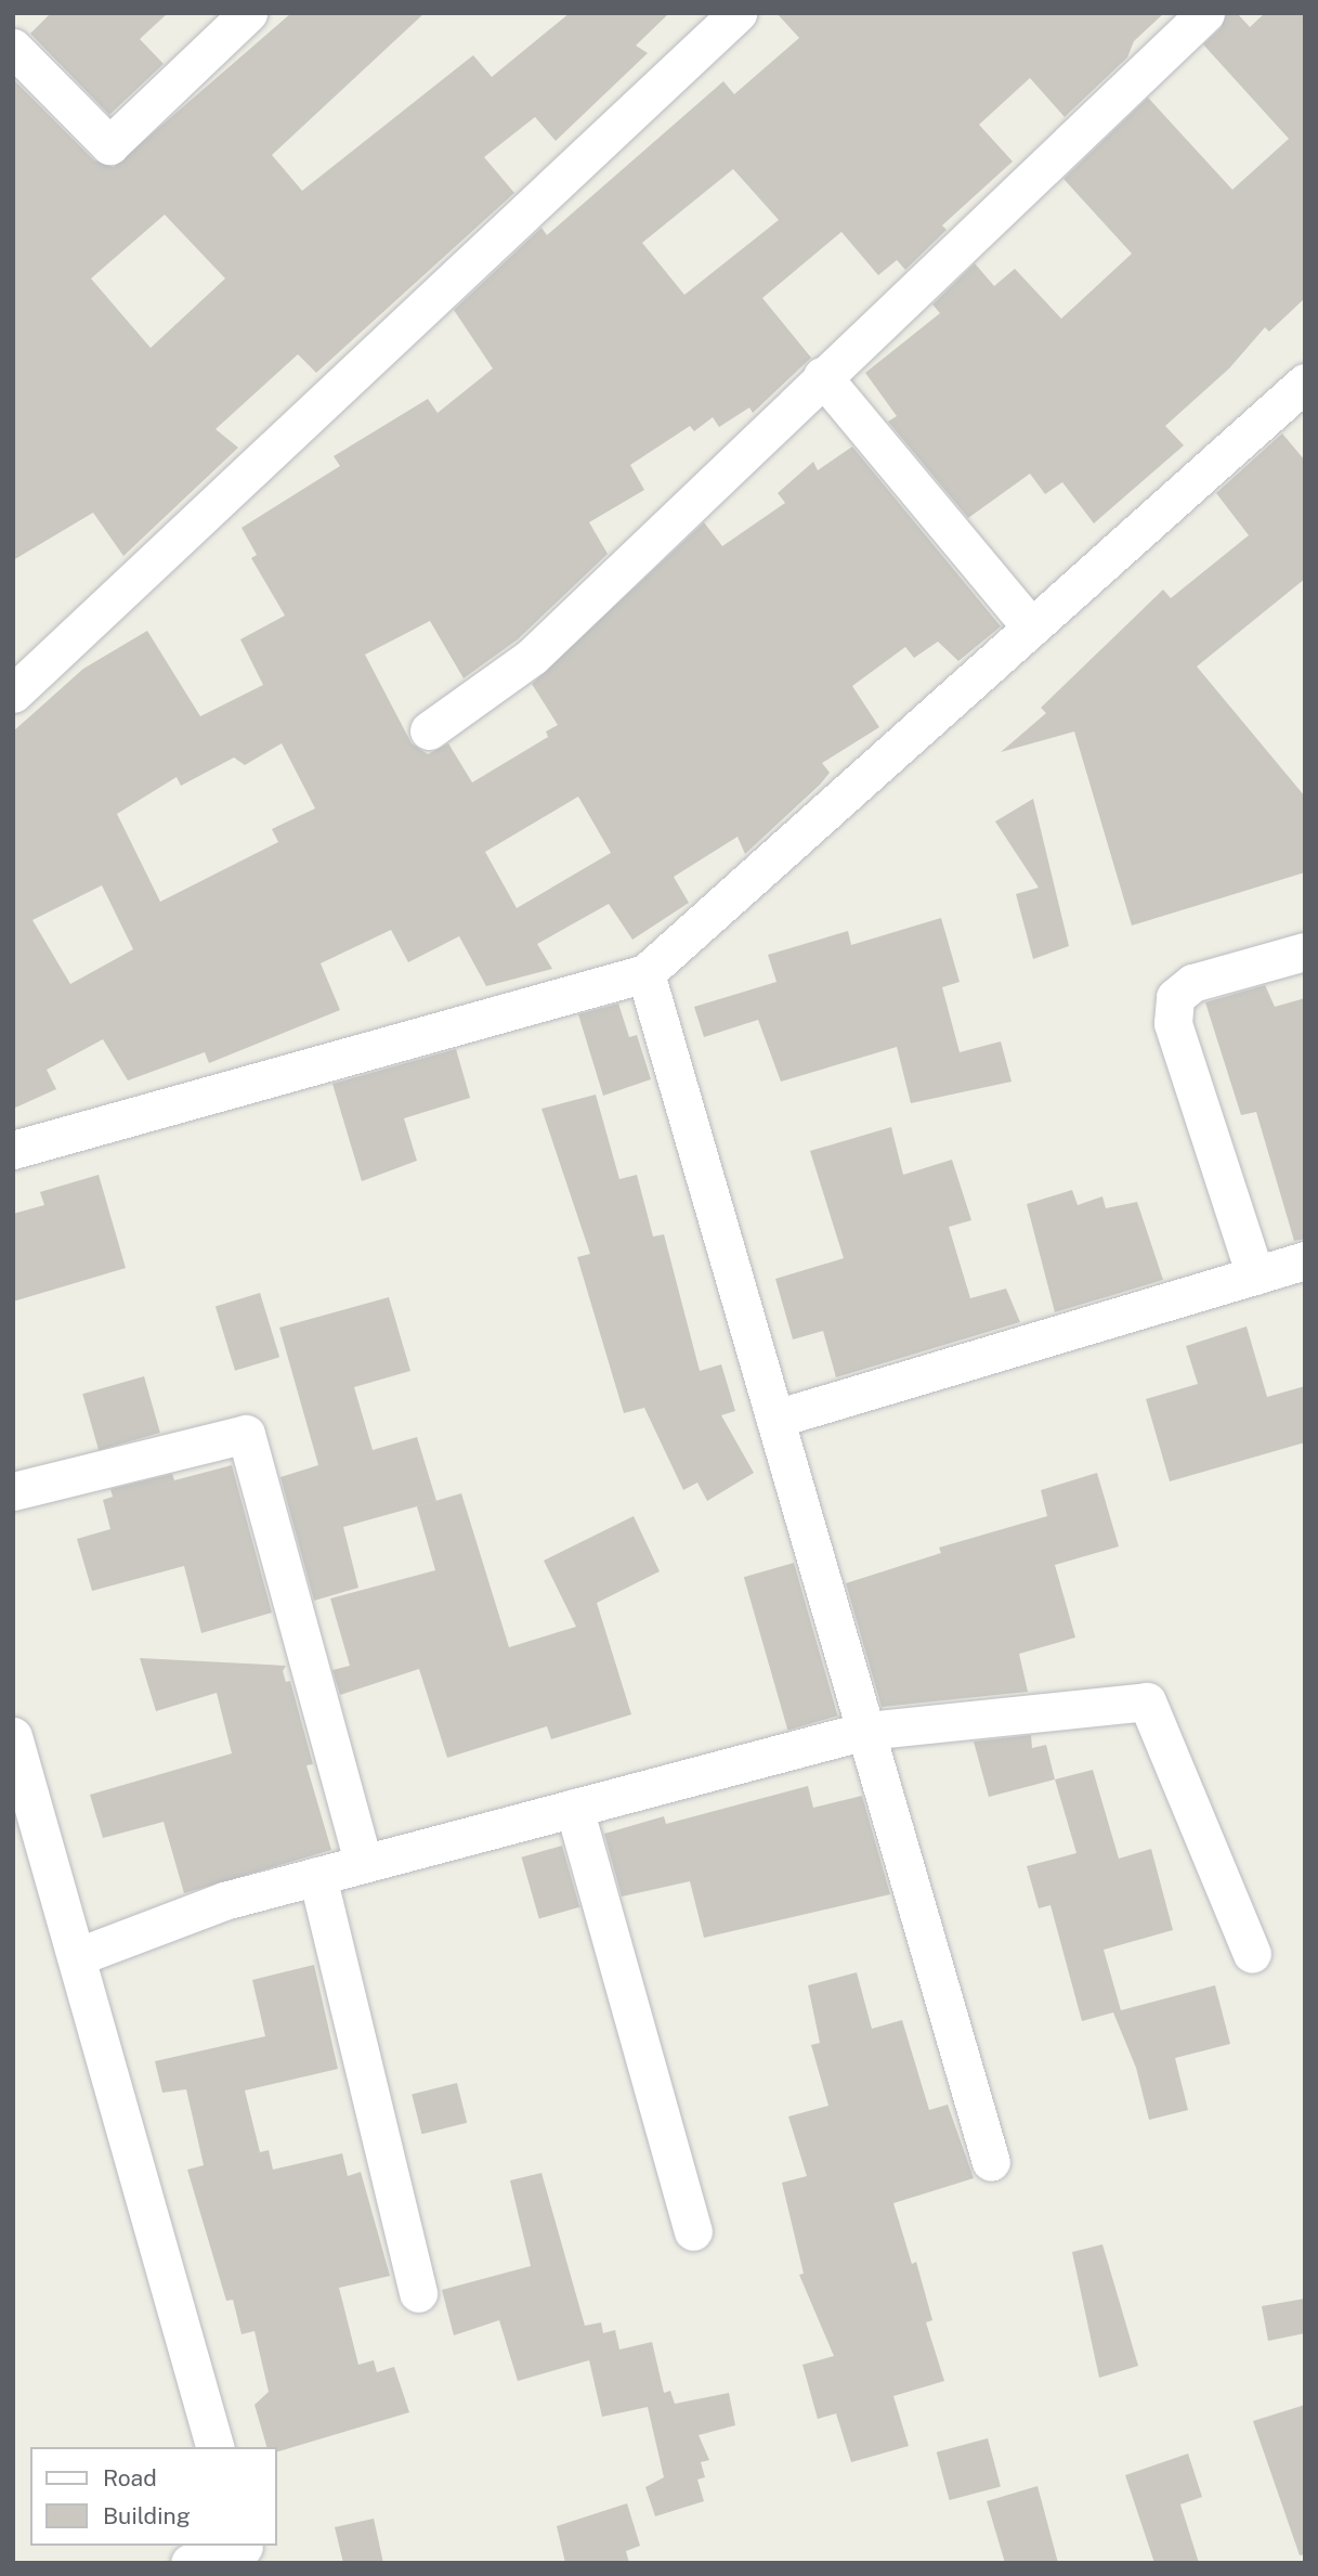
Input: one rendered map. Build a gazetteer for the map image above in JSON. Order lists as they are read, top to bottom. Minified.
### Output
{"legend":["Road","Building"]}
